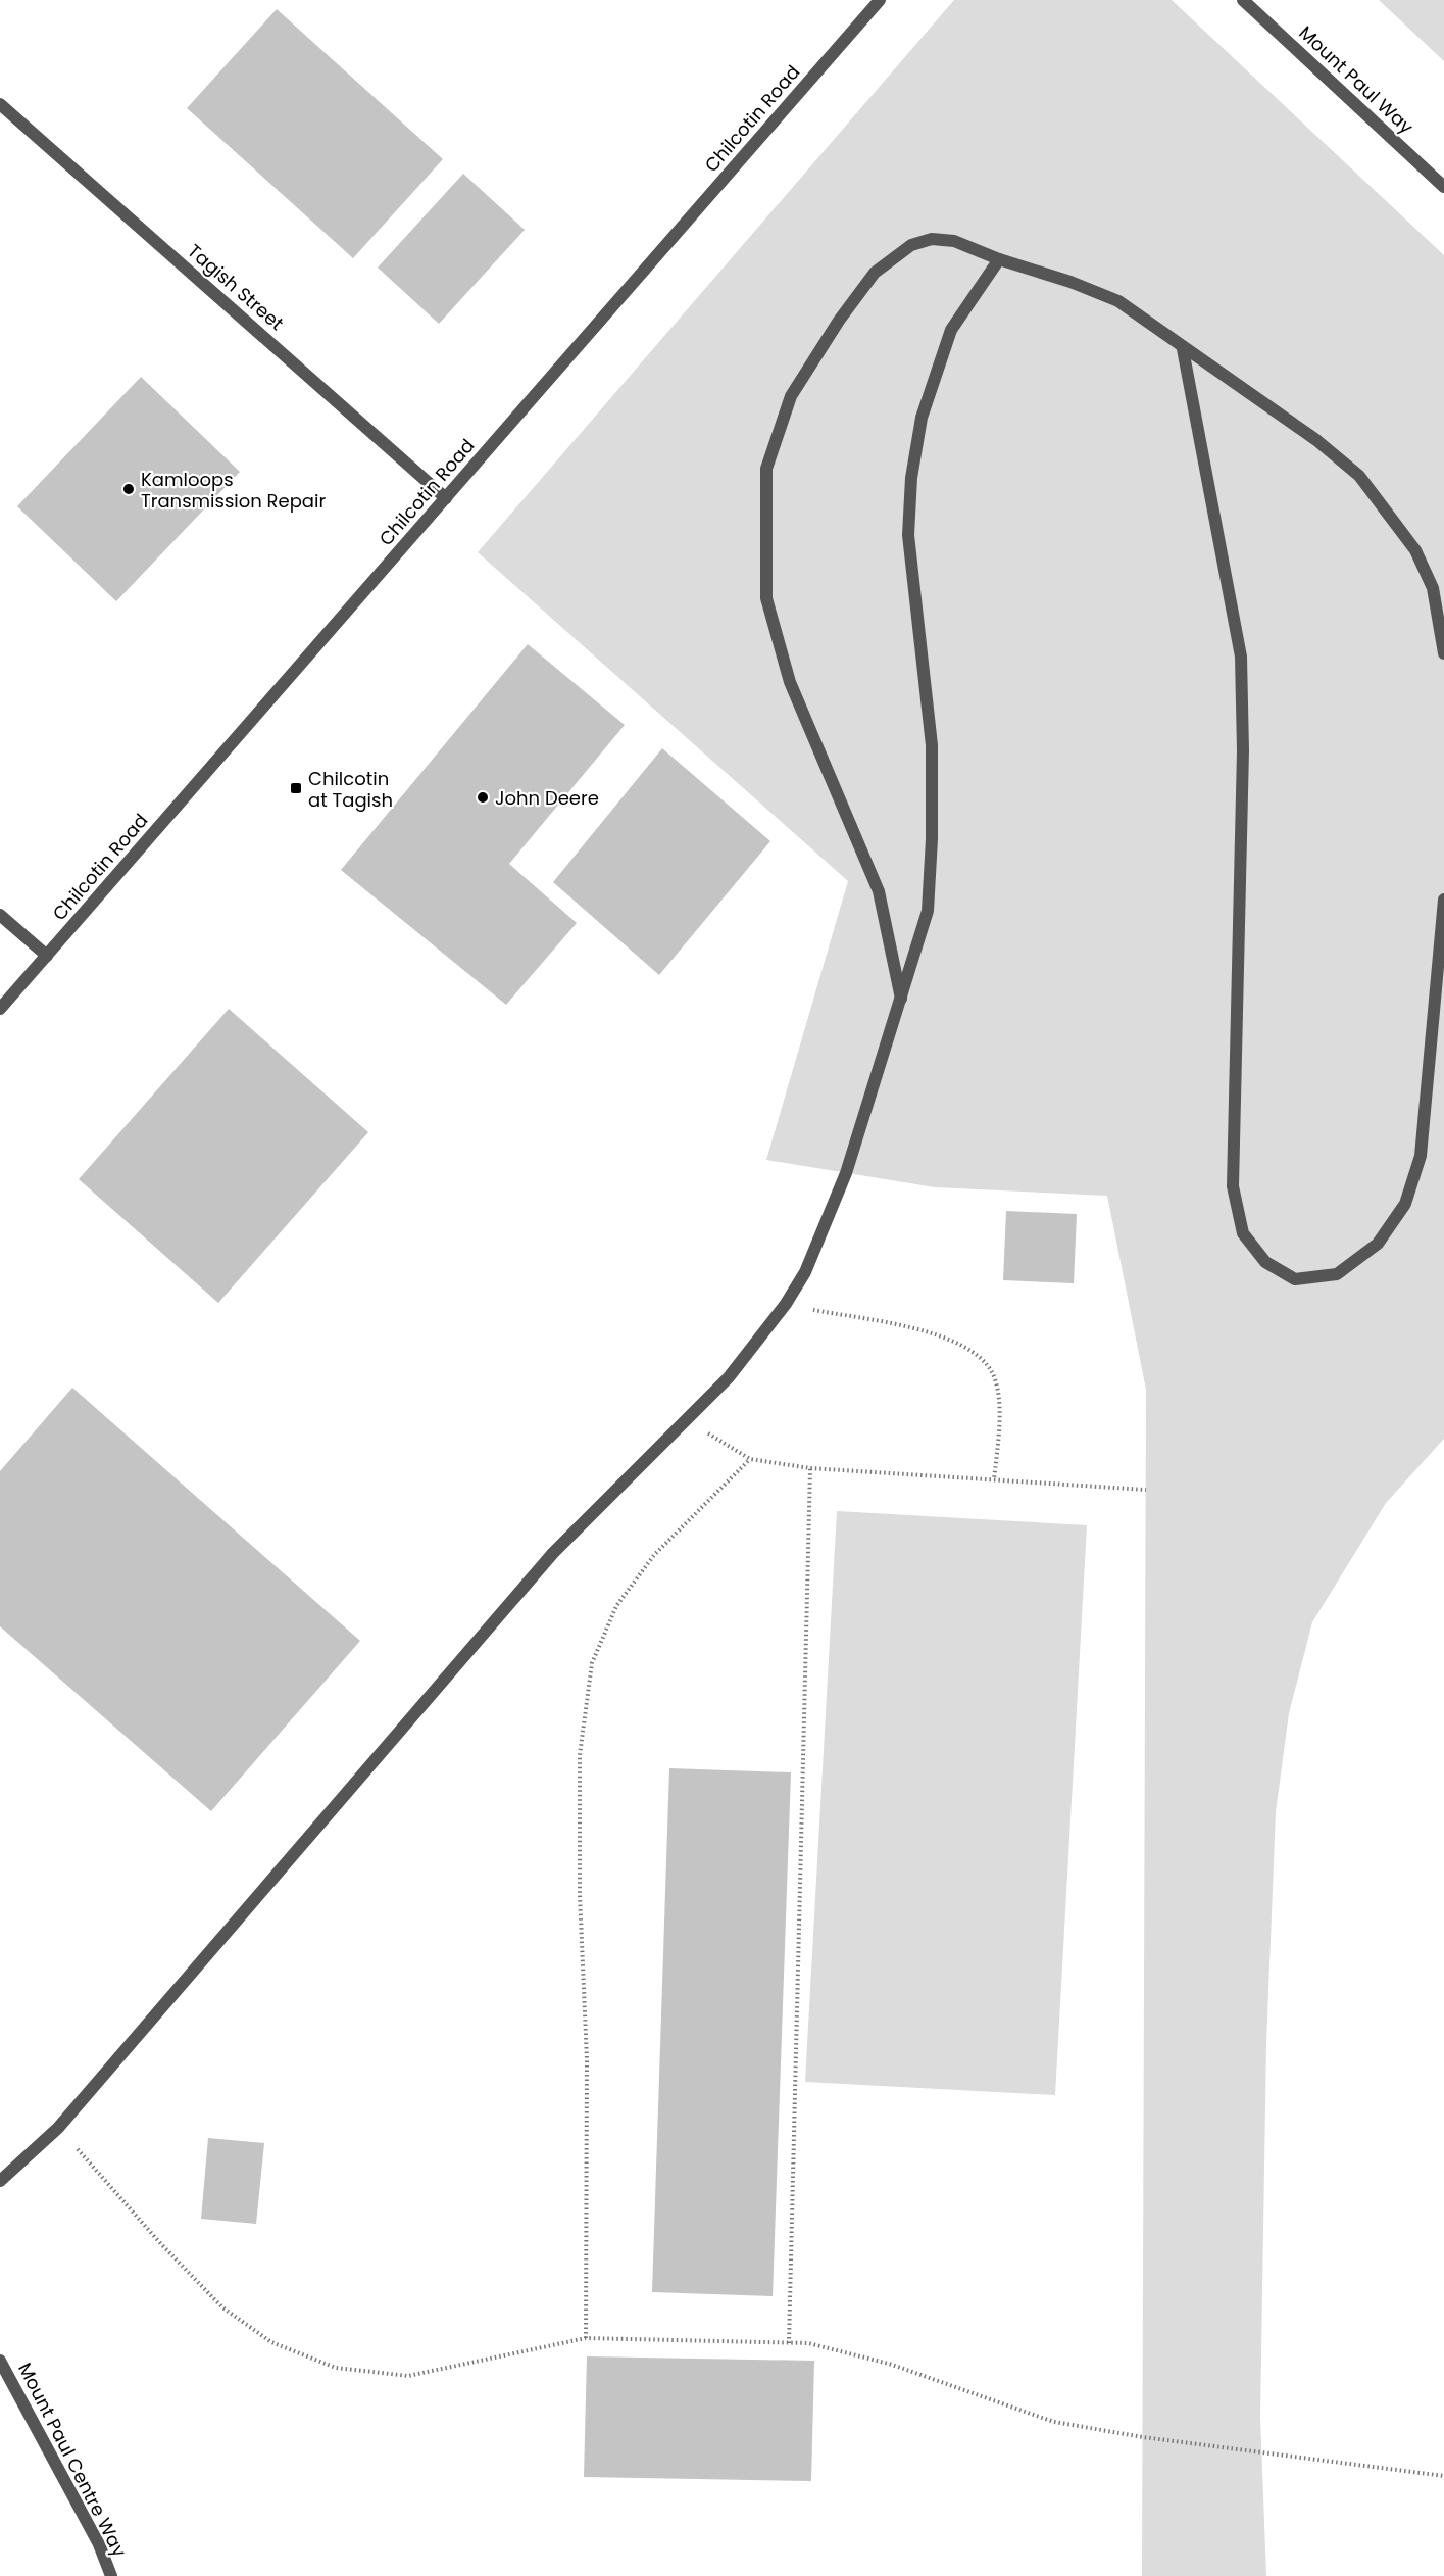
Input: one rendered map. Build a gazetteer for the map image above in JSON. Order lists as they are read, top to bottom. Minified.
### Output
{"streets":{"street":["Mount Paul Way","Chilcotin Road","Tagish Street","Mount Paul Centre Way"]},"crossings":[["Chilcotin Road","Tagish Street"]],"places":{"other":["Kamloops Transmission Repair","John Deere"],"transit":["Chilcotin at Tagish"]}}
